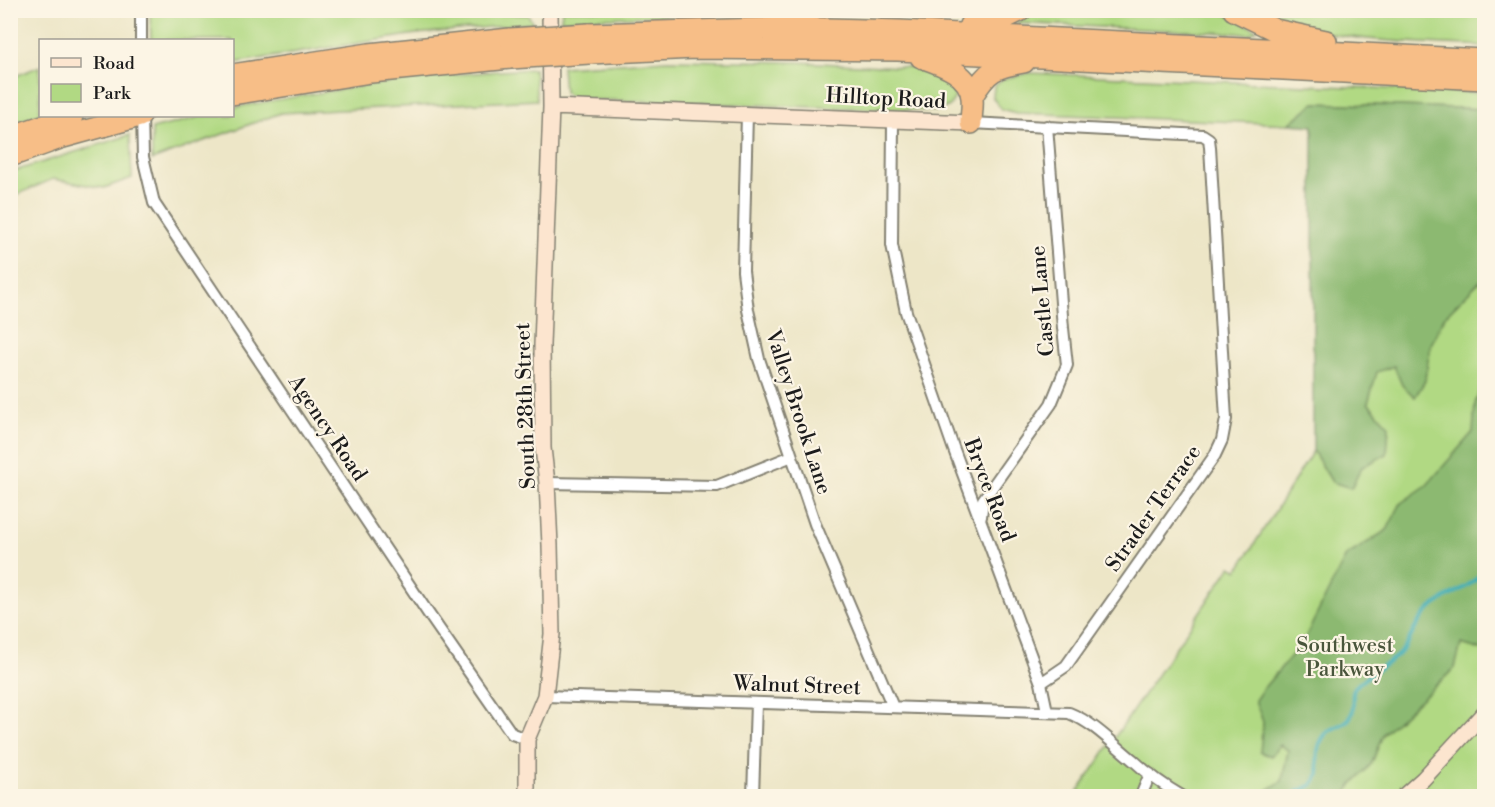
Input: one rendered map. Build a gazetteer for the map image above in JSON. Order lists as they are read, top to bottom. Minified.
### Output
{"streets":{"street":["Hilltop Road","Castle Lane","South 28th Street","Valley Brook Lane","Agency Road","Bryce Road","Strader Terrace","Walnut Street"]},"crossings":[["Hilltop Road","Castle Lane"],["Hilltop Road","South 28th Street"],["Hilltop Road","Valley Brook Lane"],["Hilltop Road","Bryce Road"],["Hilltop Road","Strader Terrace"],["Castle Lane","Bryce Road"],["South 28th Street","Agency Road"],["South 28th Street","Walnut Street"],["Valley Brook Lane","Walnut Street"],["Bryce Road","Strader Terrace"],["Bryce Road","Walnut Street"]],"parks":["Southwest Parkway"],"legend":["Road","Park"]}
